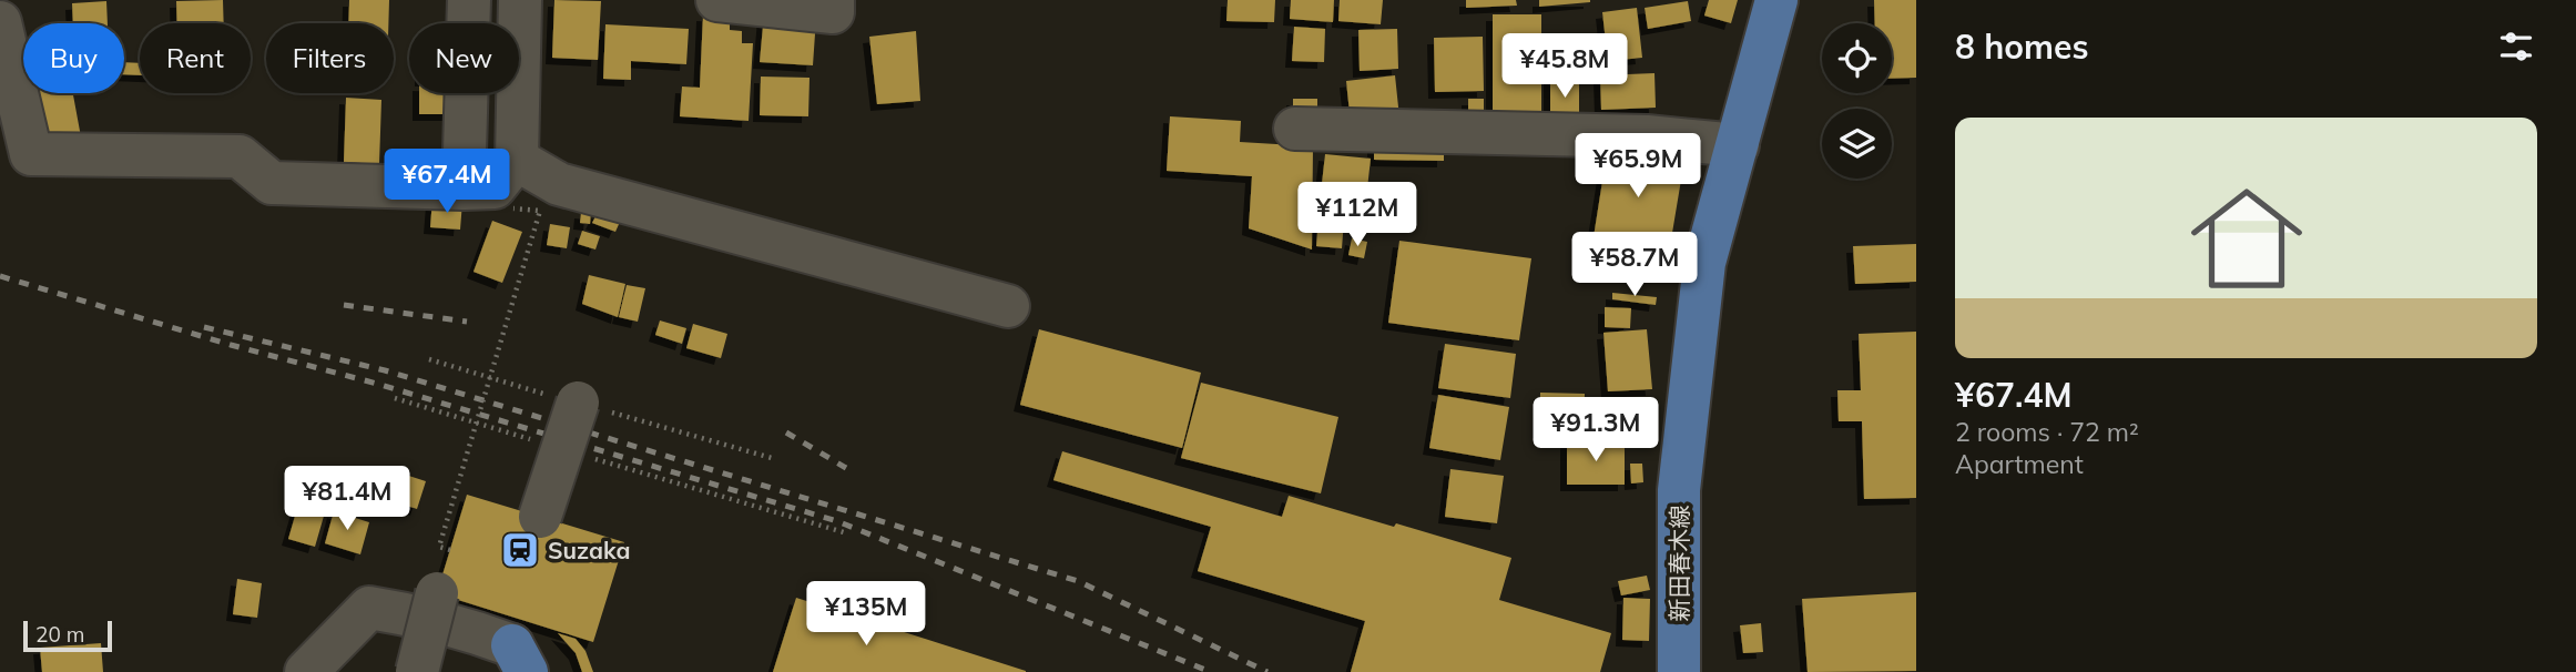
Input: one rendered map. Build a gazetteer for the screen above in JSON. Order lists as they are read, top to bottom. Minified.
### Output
{"streets":{"main road":["新田春木線"]},"places":{"station":["Suzaka"]},"scale_bar":"20 m","page":{"heading":"8 homes","chip":["Buy","Rent","Filters","New"],"price":["¥45.8M","¥65.9M","¥67.4M","¥112M","¥58.7M","¥91.3M","¥81.4M","¥135M"],"list":[{"name":"¥67.4M","note":"2 rooms · 72 m² · Apartment"}],"scale":"20 m"}}
